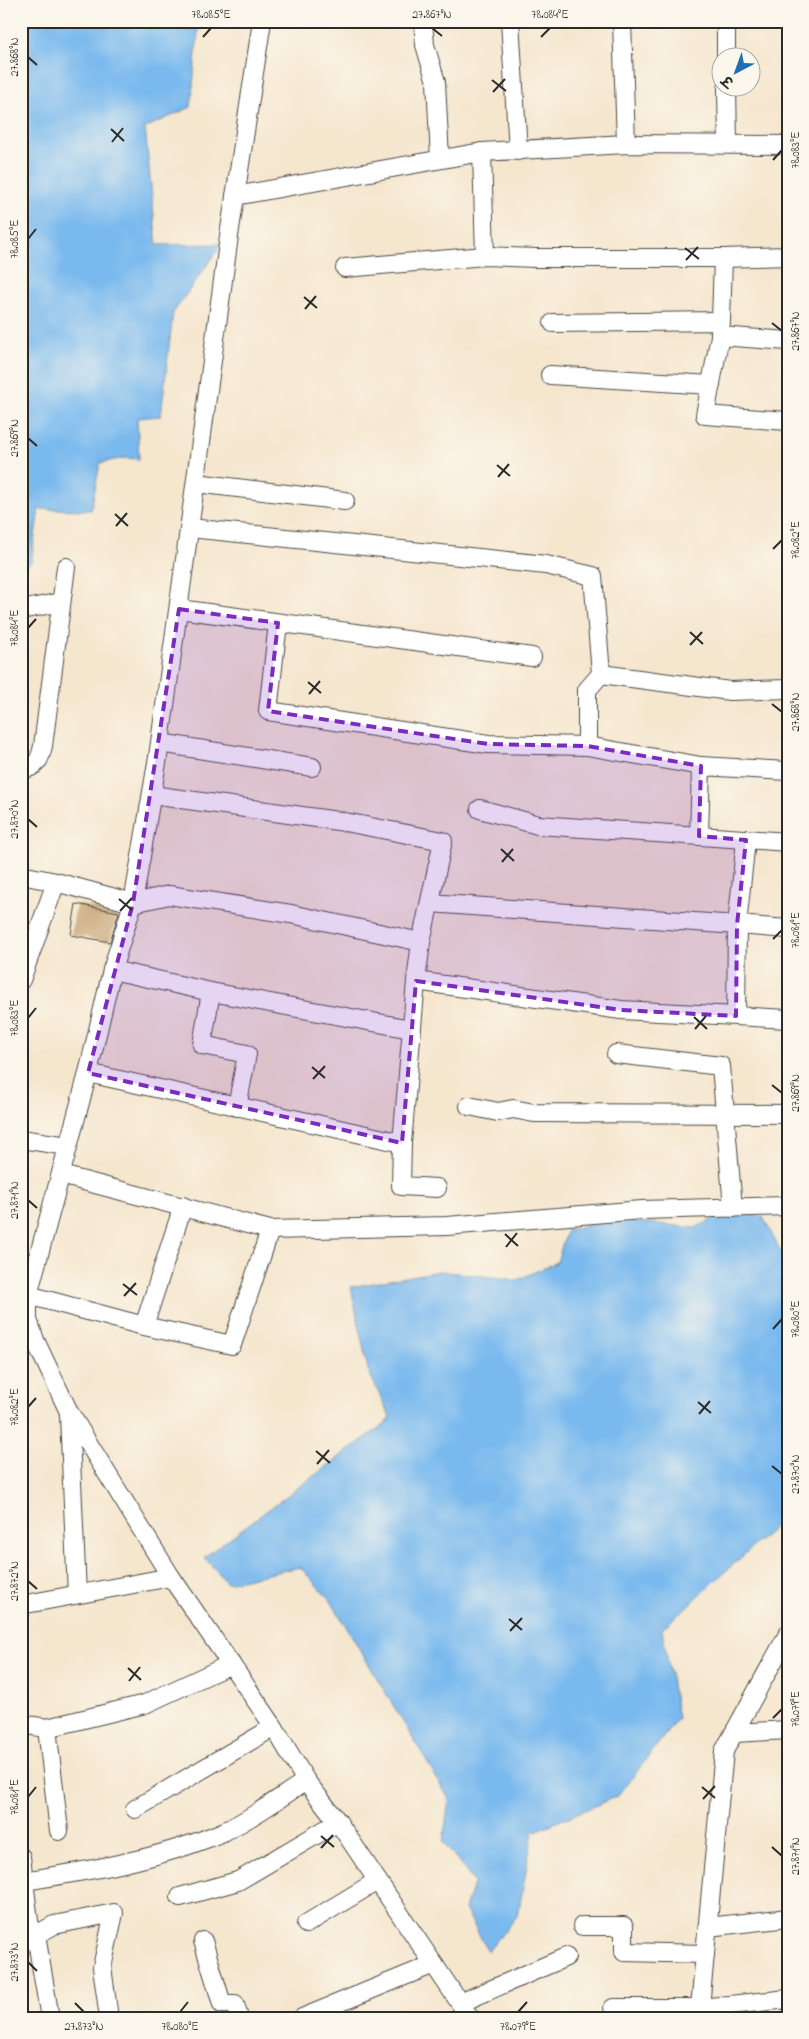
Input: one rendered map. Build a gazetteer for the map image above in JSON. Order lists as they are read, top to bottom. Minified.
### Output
{"north":"bottom left","coordinates":["78.085°E","27.867°N","78.084°E","27.868°N","78.083°E","27.869°N","78.082°E","27.870°N","78.081°E","27.871°N","78.080°E","27.872°N","78.079°E","27.873°N"]}
